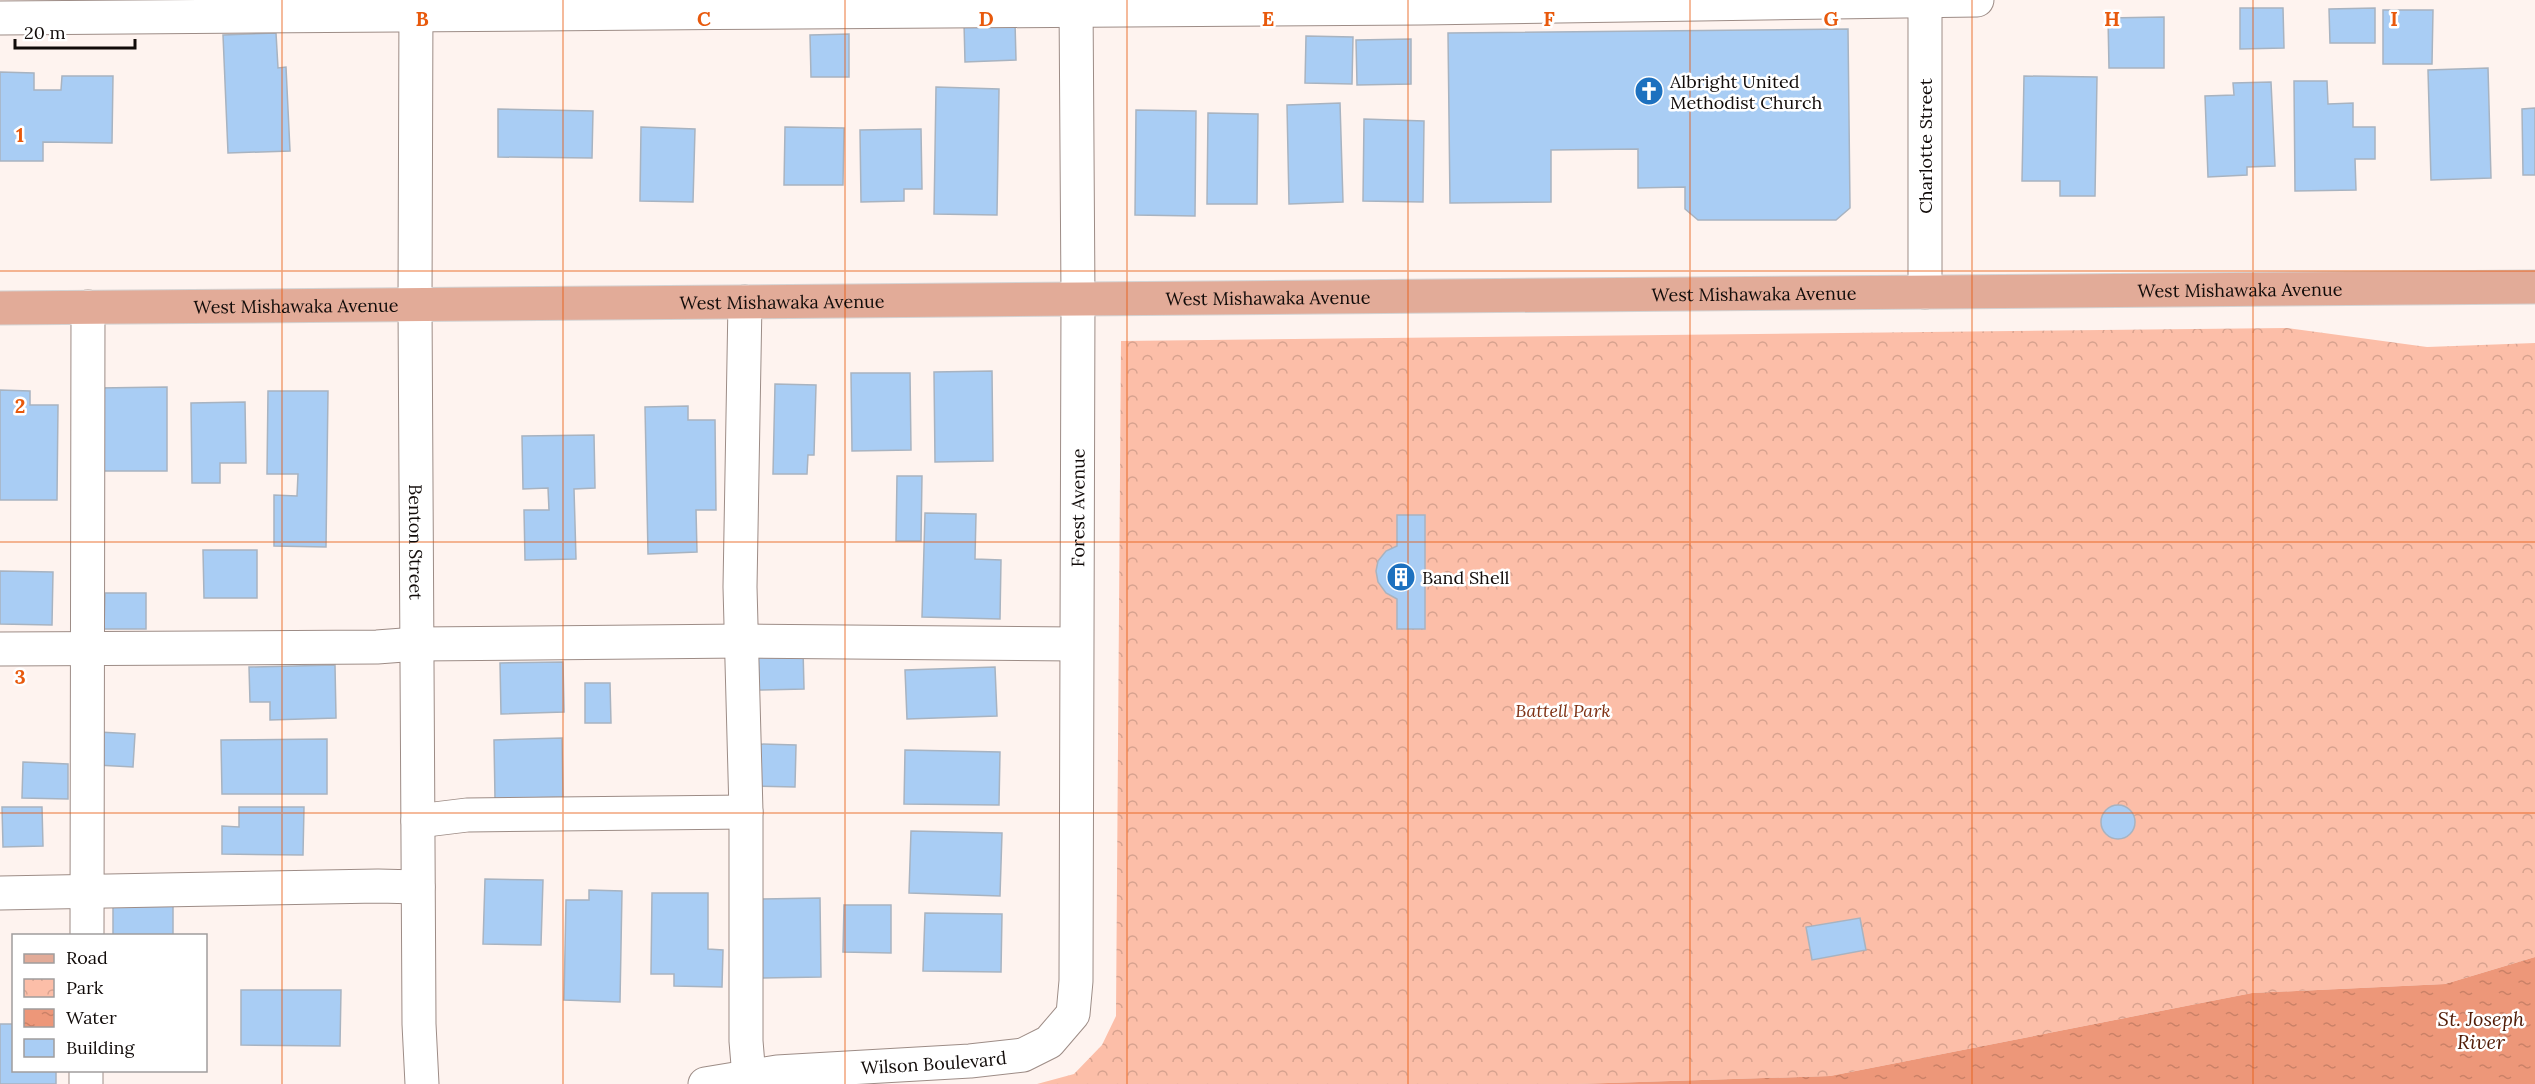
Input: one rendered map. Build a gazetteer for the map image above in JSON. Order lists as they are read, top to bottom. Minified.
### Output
{"streets":{"main road":["West Mishawaka Avenue"],"street":["Charlotte Street","Forest Avenue","Benton Street","Wilson Boulevard"]},"crossings":[["Charlotte Street","West Mishawaka Avenue"],["West Mishawaka Avenue","Forest Avenue"],["West Mishawaka Avenue","Benton Street"],["Forest Avenue","Wilson Boulevard"]],"water":["St. Joseph River"],"parks":["Battell Park"],"places":{"church":["Albright United Methodist Church"],"building":["Band Shell"]},"legend":["Road","Park","Water","Building"],"scale_bar":"20 m","grid":{"columns":["B","C","D","E","F","G","H","I"],"rows":["1","2","3"]}}
